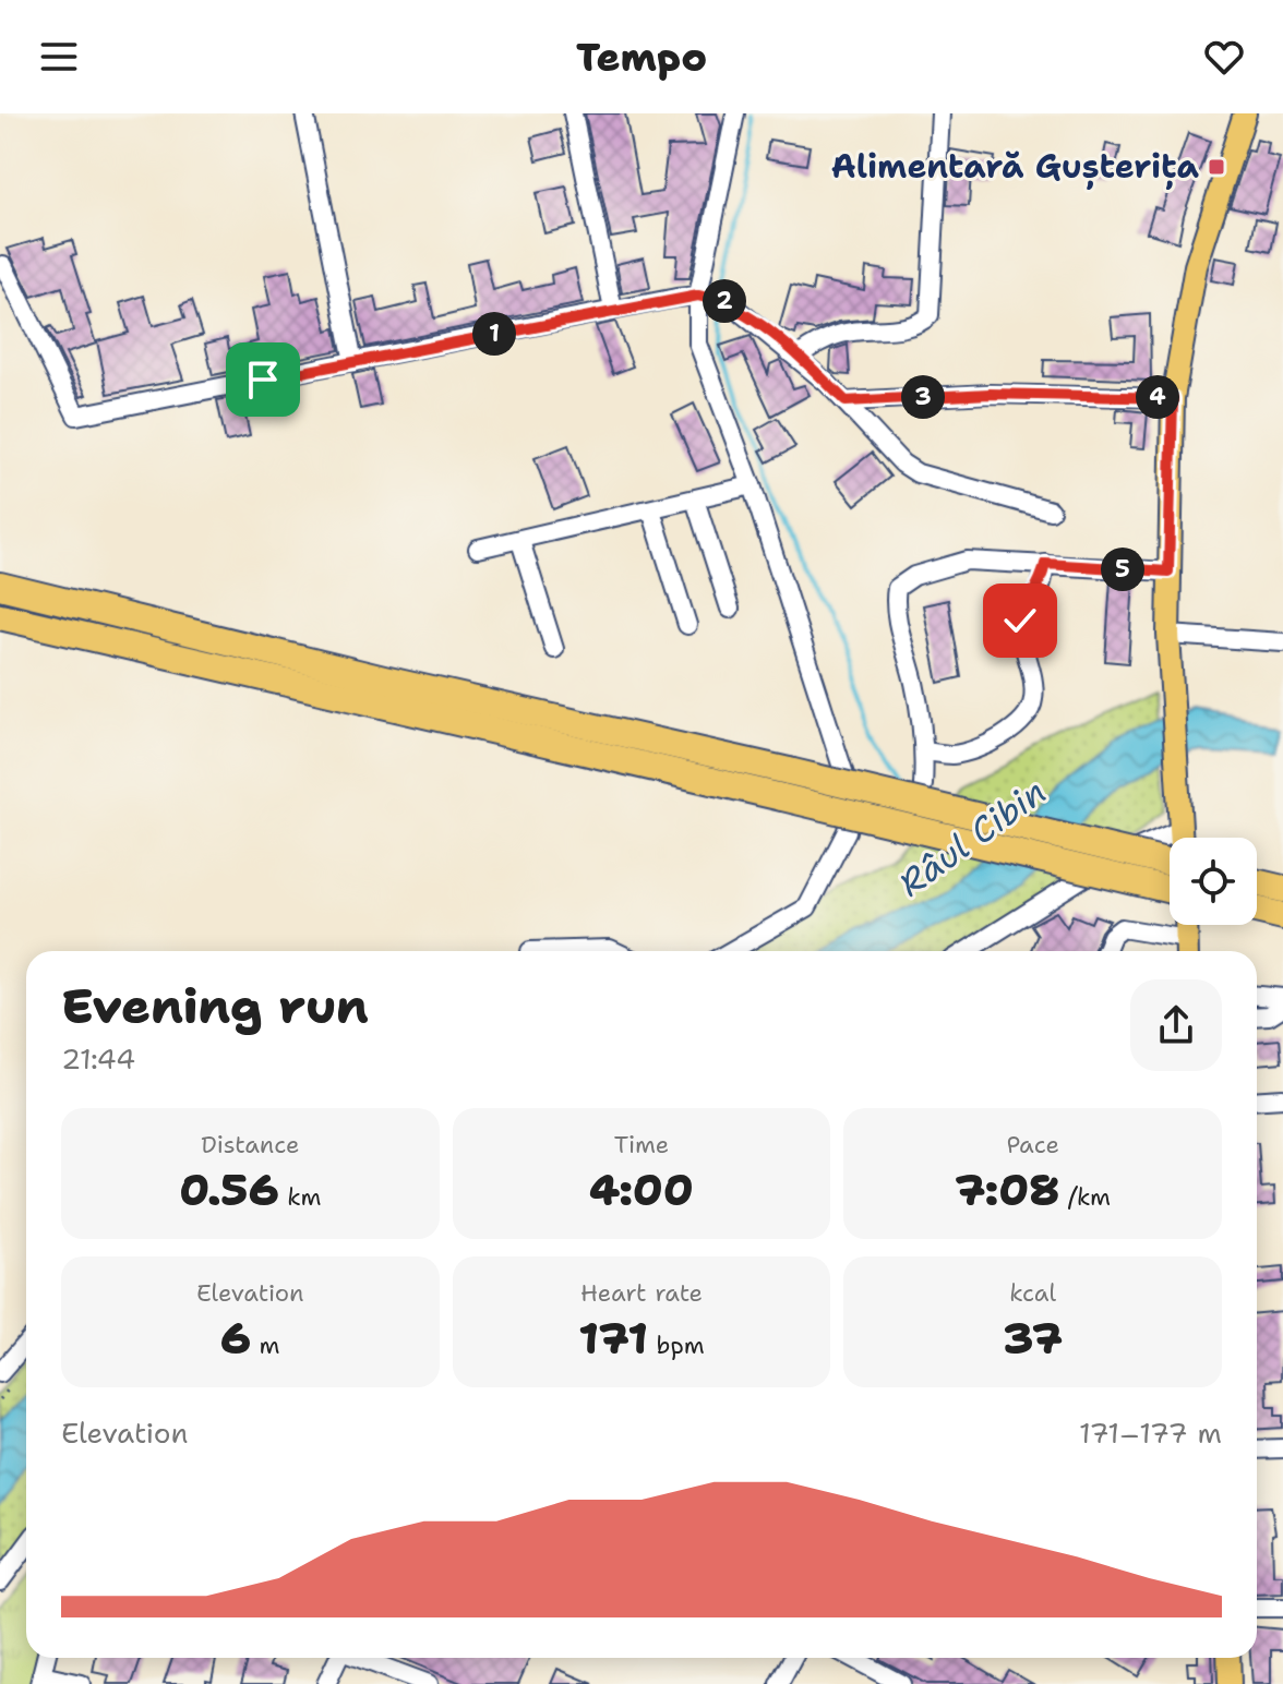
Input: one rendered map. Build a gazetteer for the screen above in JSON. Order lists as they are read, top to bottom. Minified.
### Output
{"water":["Râul Cibin"],"places":{"transit":["Alimentară Gușterița"]},"page":{"header":"Tempo","pins":["2","1","3","4","5"],"heading":["Evening run","21:44"],"stats":[["Distance","0.56 km"],["Time","4:00"],["Pace","7:08 /km"],["Elevation","6 m"],["Heart rate","171 bpm"],["kcal","37"]],"chart":["Elevation","171–177 m"]}}
